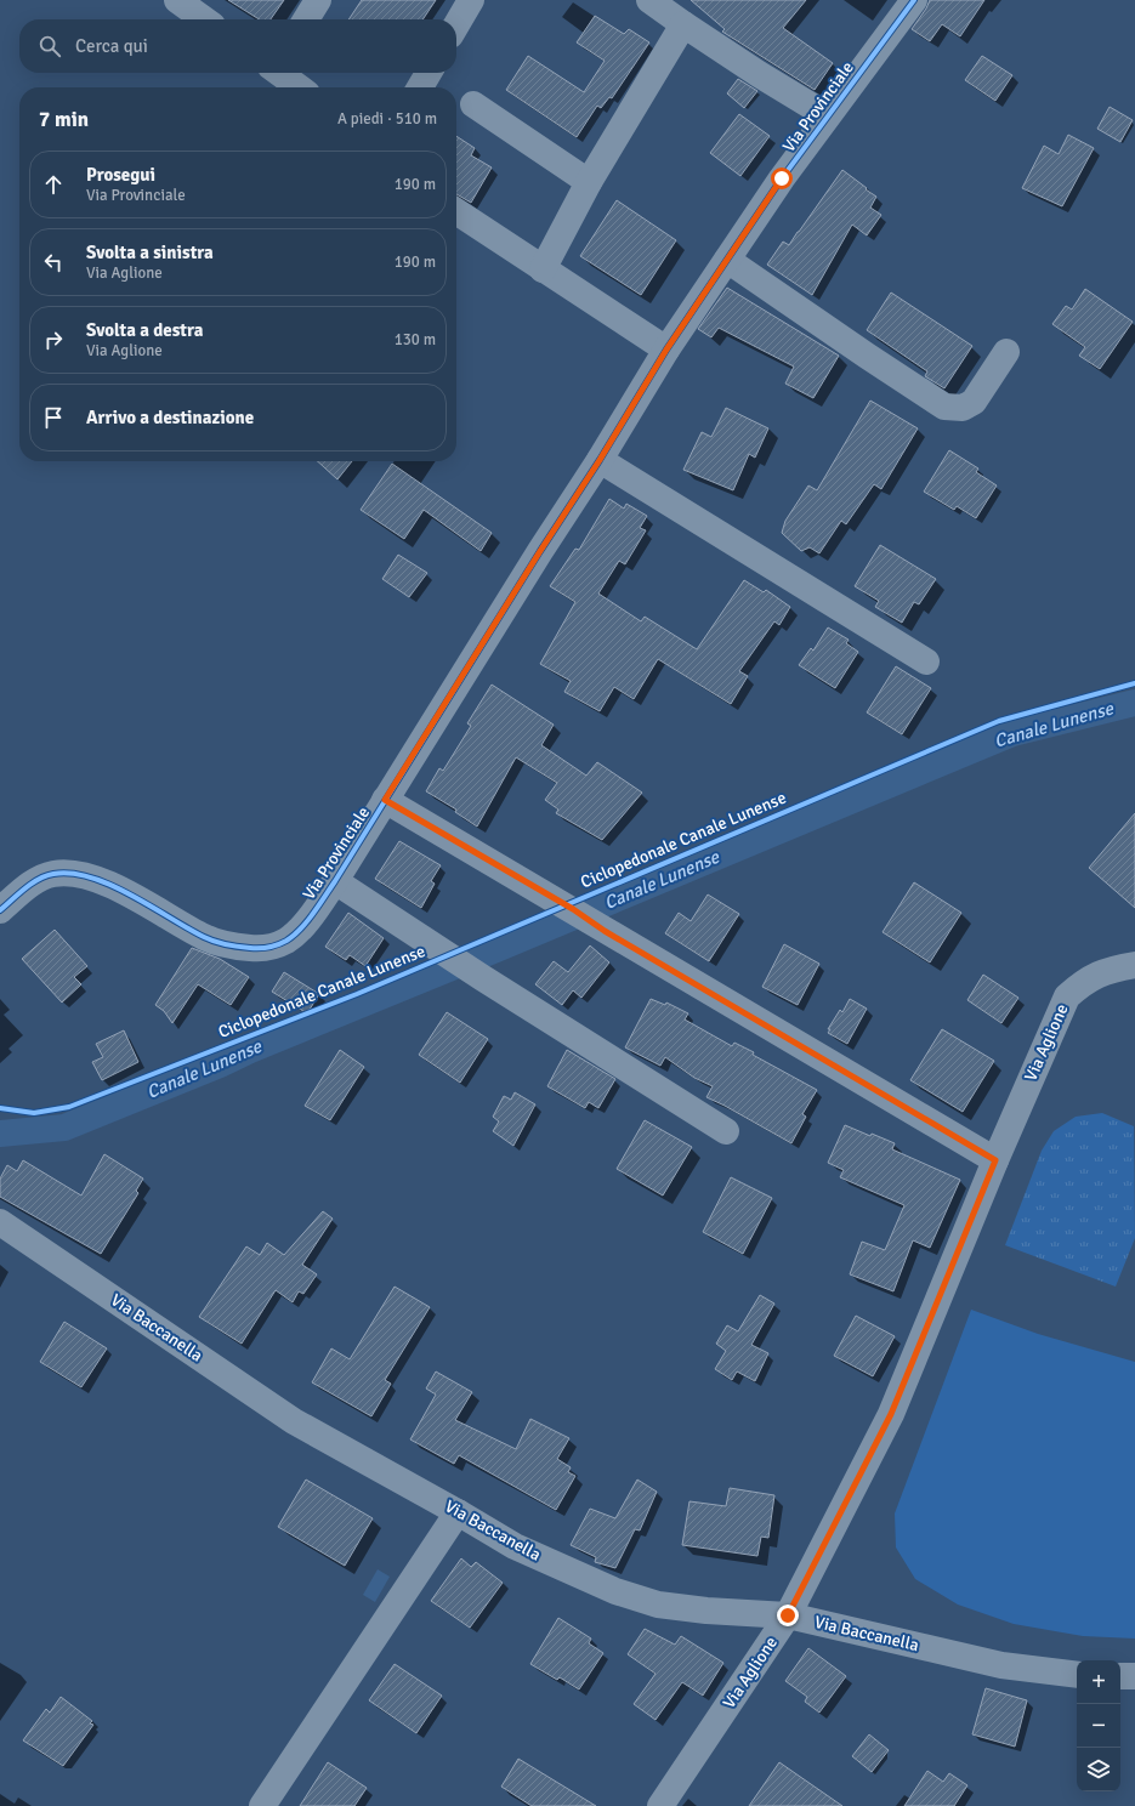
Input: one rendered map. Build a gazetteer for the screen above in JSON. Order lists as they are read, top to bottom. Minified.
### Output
{"streets":{"street":["Via Provinciale","Via Aglione","Via Baccanella"],"cycle path":["Ciclopedonale Canale Lunense"]},"crossings":[["Via Aglione","Via Baccanella"]],"water":["Canale Lunense"],"page":{"search":"Cerca qui","heading":["7 min","A piedi · 510 m"],"list":[["Prosegui","Via Provinciale","190 m"],["Svolta a sinistra","Via Aglione","190 m"],["Svolta a destra","Via Aglione","130 m"],"Arrivo a destinazione"],"map_buttons":["+","−"]}}
